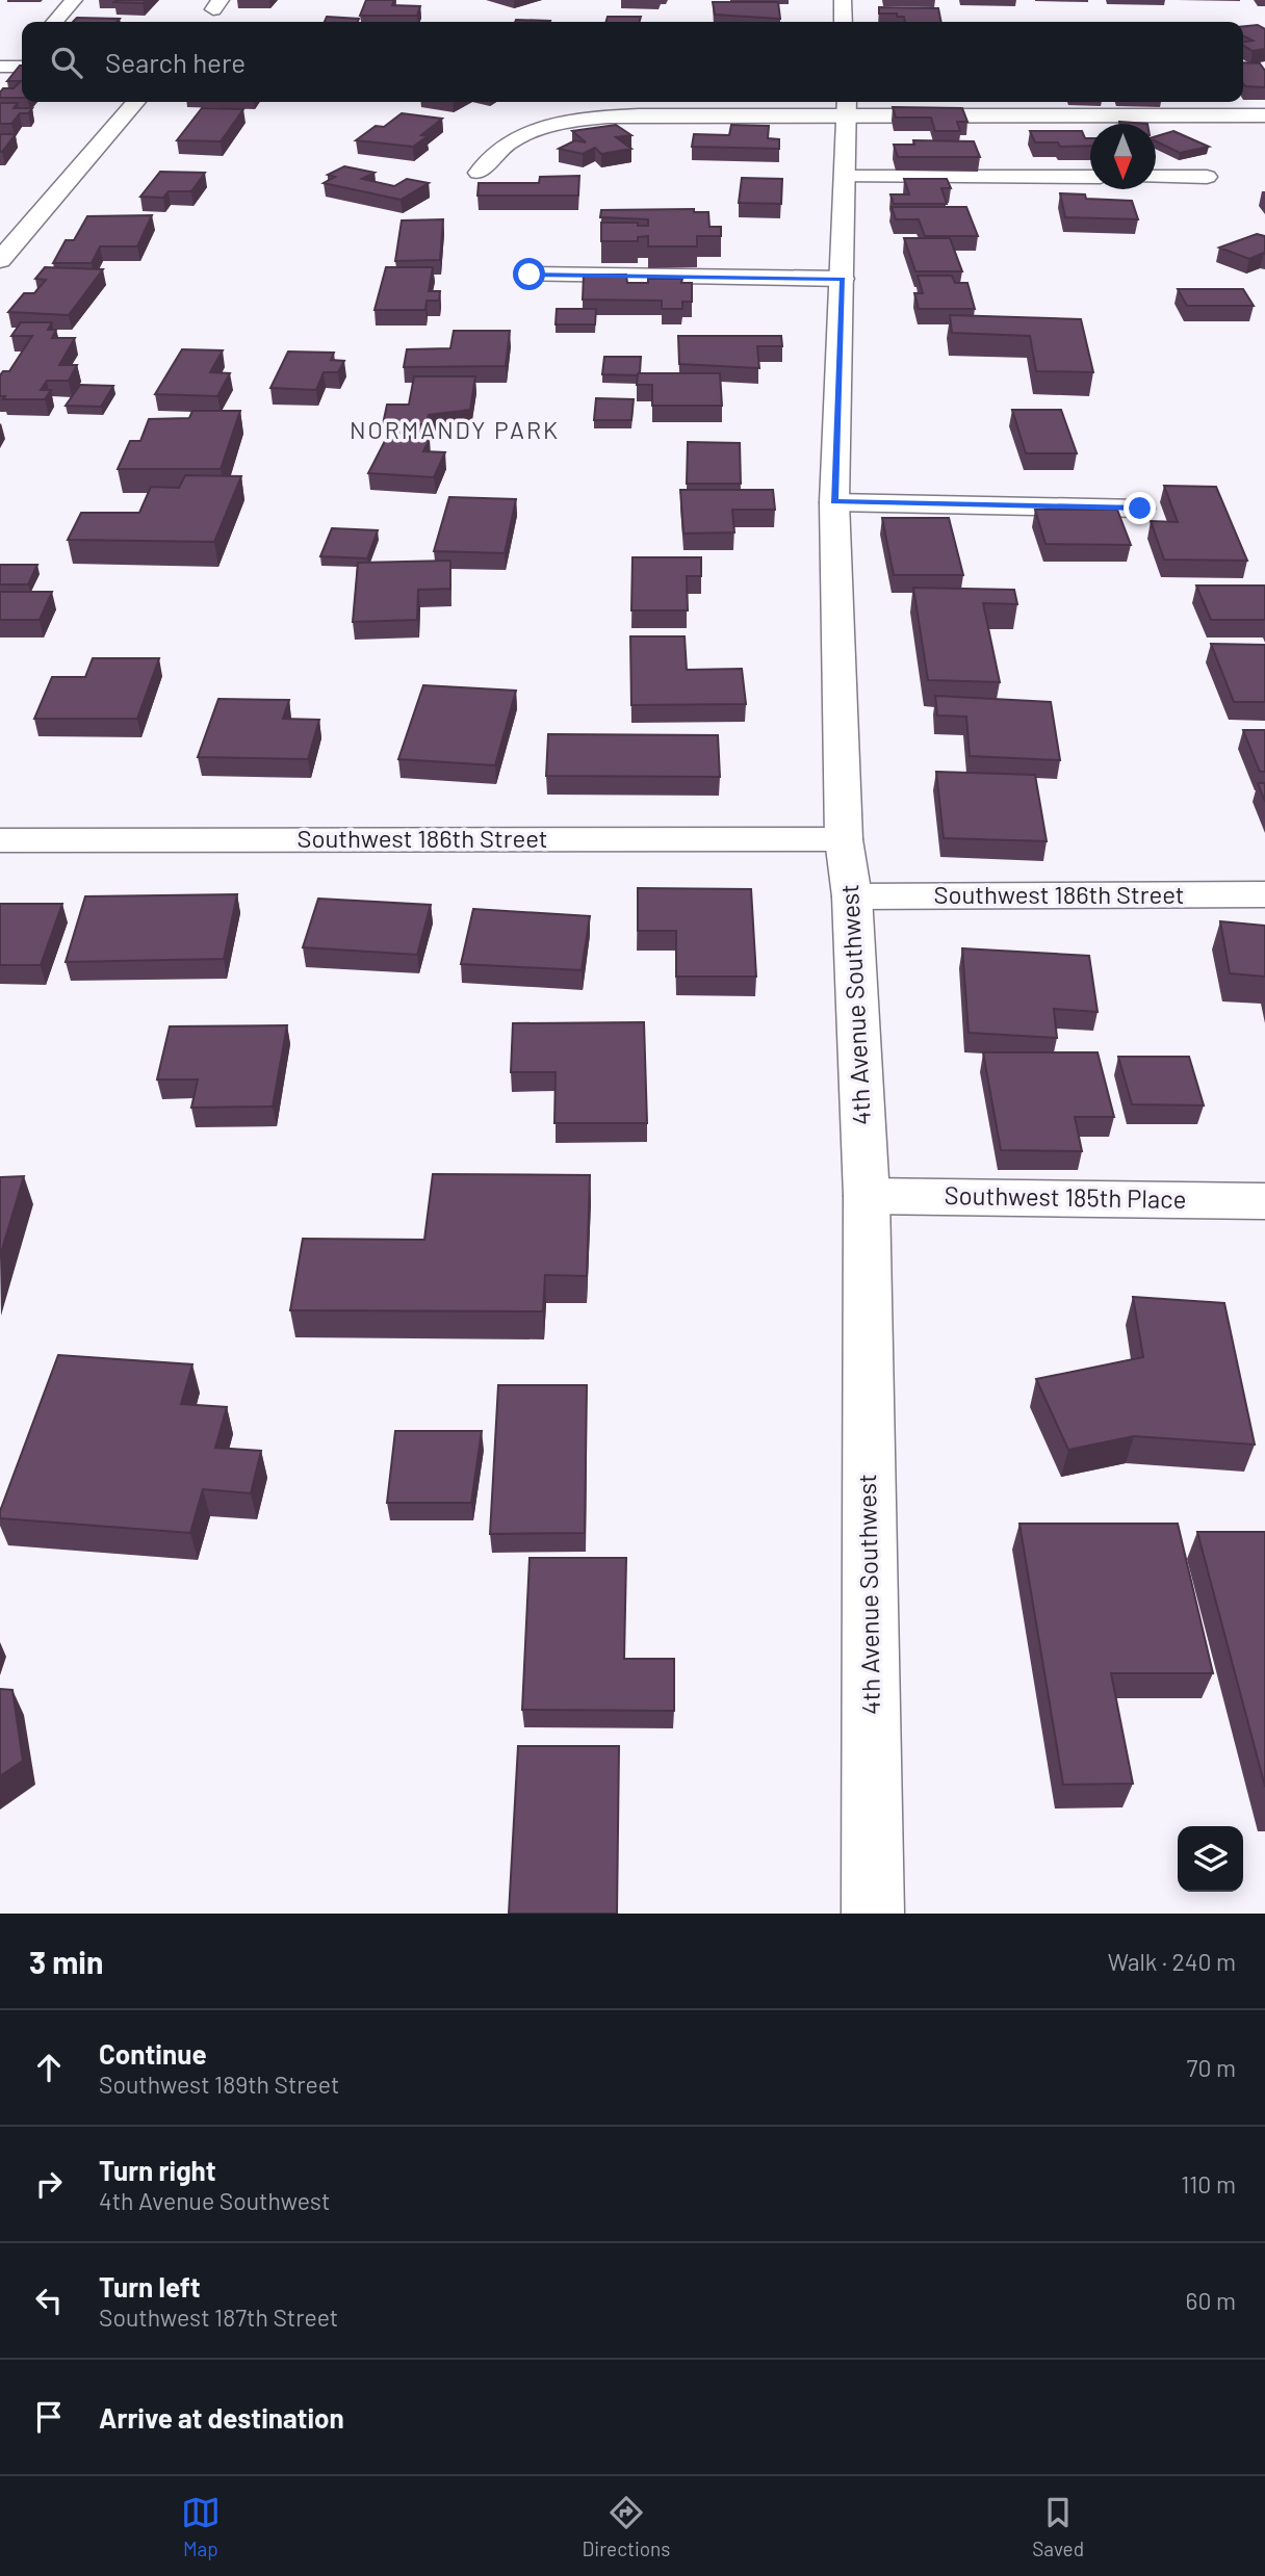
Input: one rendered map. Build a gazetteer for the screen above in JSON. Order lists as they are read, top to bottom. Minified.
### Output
{"streets":{"street":["Southwest 186th Street","4th Avenue Southwest","Southwest 185th Place"]},"crossings":[["Southwest 186th Street","4th Avenue Southwest"],["4th Avenue Southwest","Southwest 185th Place"]],"districts":["NORMANDY PARK"],"north":"bottom","page":{"search":"Search here","heading":["3 min","Walk · 240 m"],"list":[["Continue","Southwest 189th Street","70 m"],["Turn right","4th Avenue Southwest","110 m"],["Turn left","Southwest 187th Street","60 m"],"Arrive at destination"],"nav":["Map","Directions","Saved"]}}
